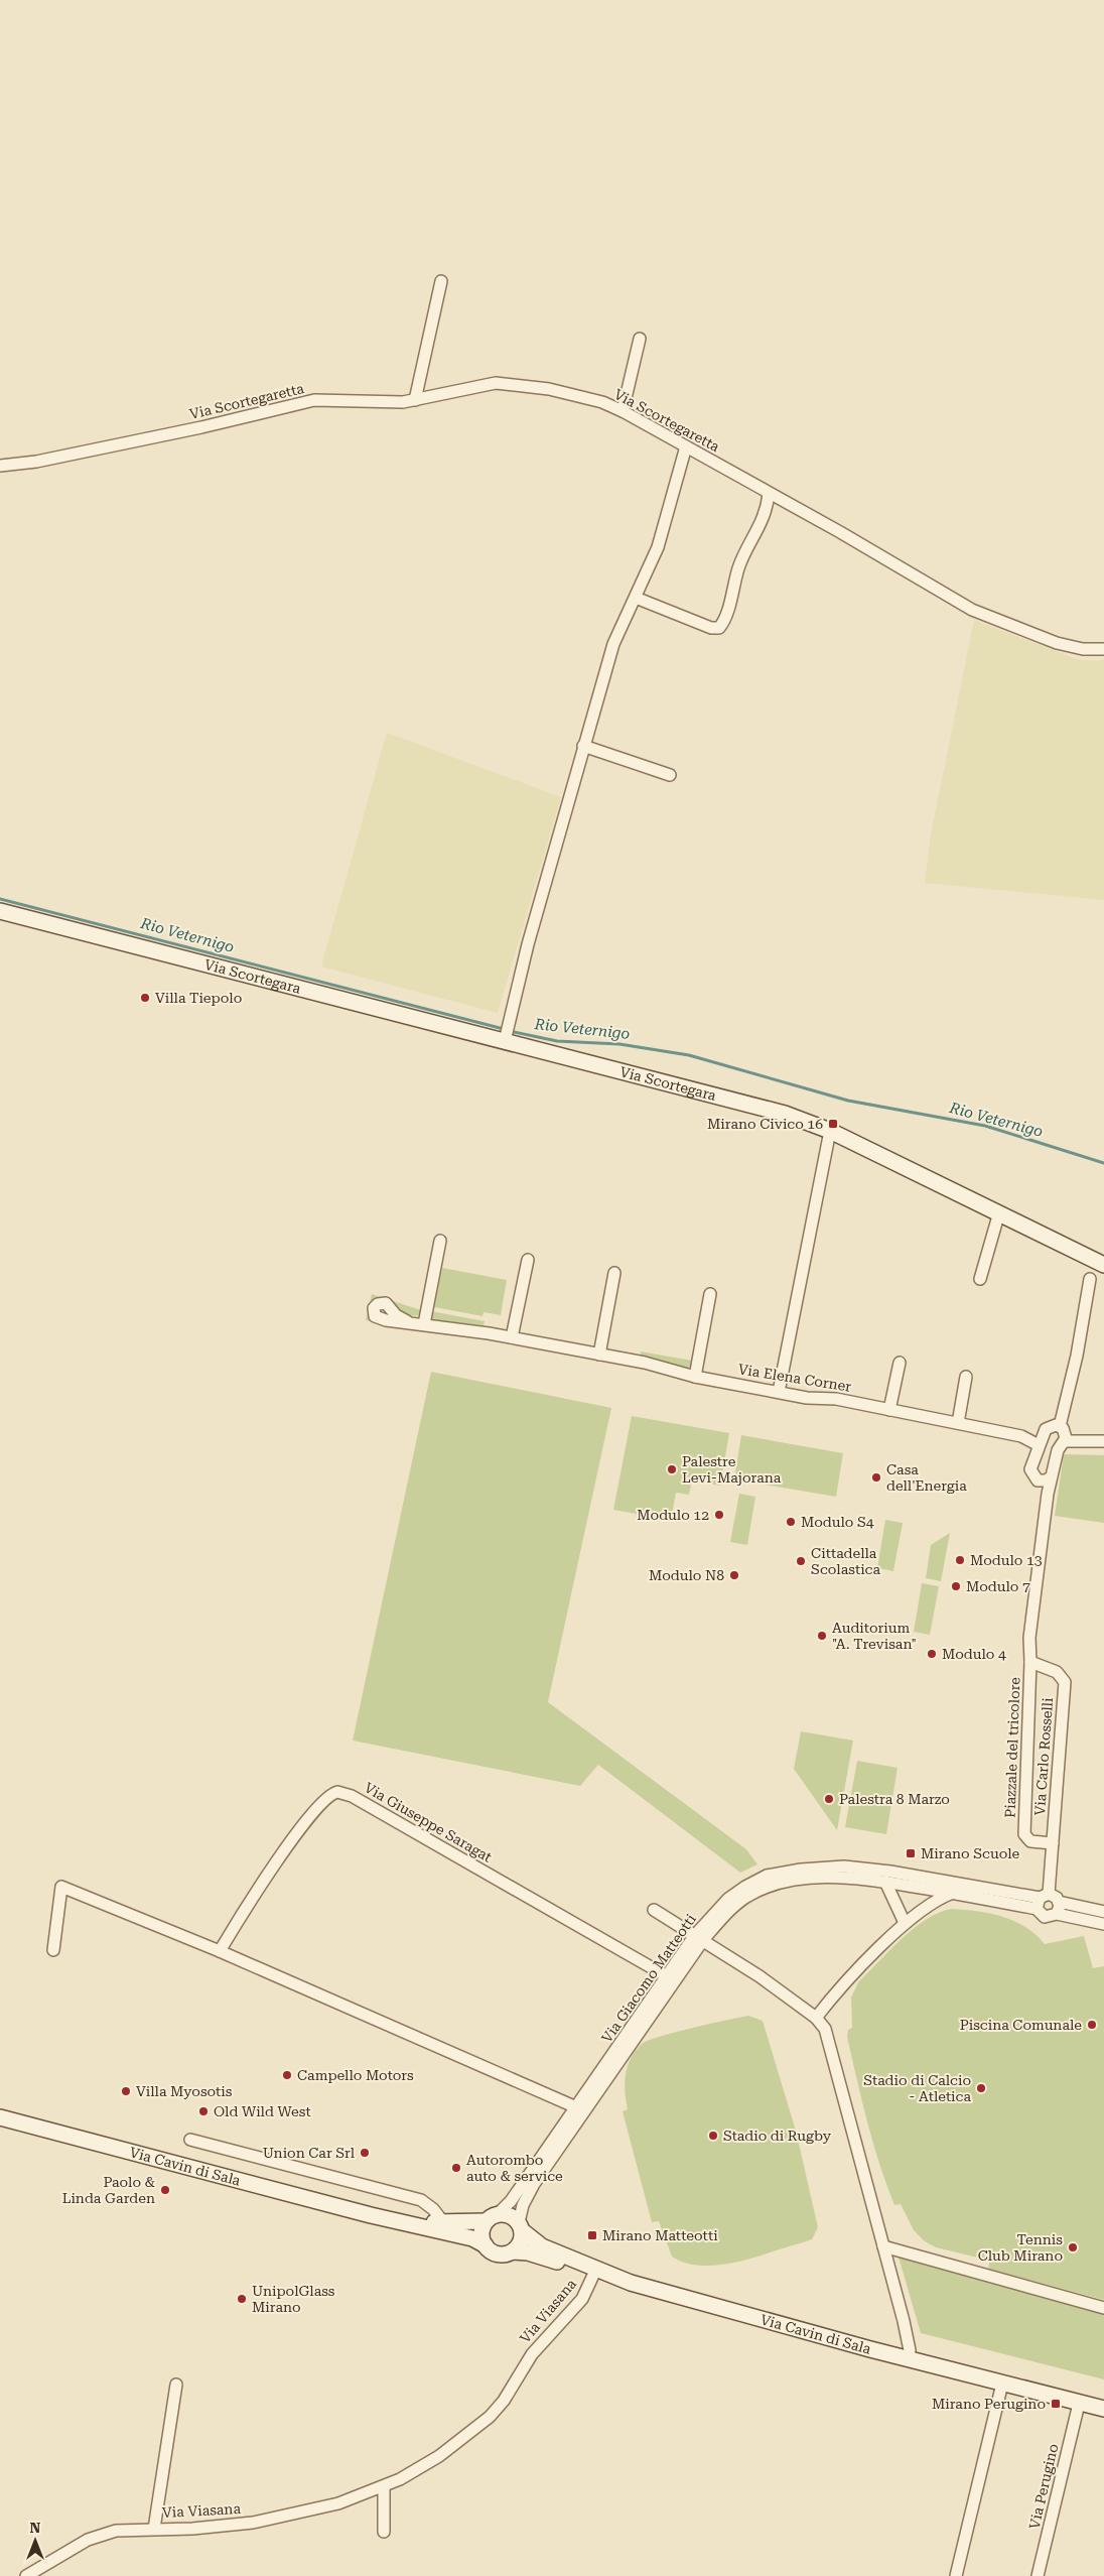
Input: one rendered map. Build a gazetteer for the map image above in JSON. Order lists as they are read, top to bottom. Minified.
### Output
{"streets":{"main road":["Via Scortegara","Via Cavin di Sala"],"street":["Via Scortegaretta","Via Elena Corner","Piazzale del tricolore","Via Carlo Rosselli","Via Giuseppe Saragat","Via Giacomo Matteotti","Via Viasana","Via Perugino"]},"crossings":[["Piazzale del tricolore","Via Carlo Rosselli"],["Via Carlo Rosselli","Via Giacomo Matteotti"],["Via Giuseppe Saragat","Via Giacomo Matteotti"],["Via Giacomo Matteotti","Via Cavin di Sala"],["Via Cavin di Sala","Via Viasana"],["Via Cavin di Sala","Via Perugino"]],"water":["Rio Veternigo"],"places":{"other":["Villa Tiepolo","Palestre Levi-Majorana","Casa dell'Energia","Modulo 12","Modulo S4","Modulo 13","Cittadella Scolastica","Modulo N8","Modulo 7","Auditorium \"A. Trevisan\"","Modulo 4","Palestra 8 Marzo","Piscina Comunale","Campello Motors","Stadio di Calcio - Atletica","Villa Myosotis","Old Wild West","Stadio di Rugby","Union Car Srl","Autorombo auto & service","Paolo & Linda Garden","Tennis Club Mirano","UnipolGlass Mirano"],"transit":["Mirano Civico 16","Mirano Scuole","Mirano Matteotti","Mirano Perugino"]},"north":"top"}
